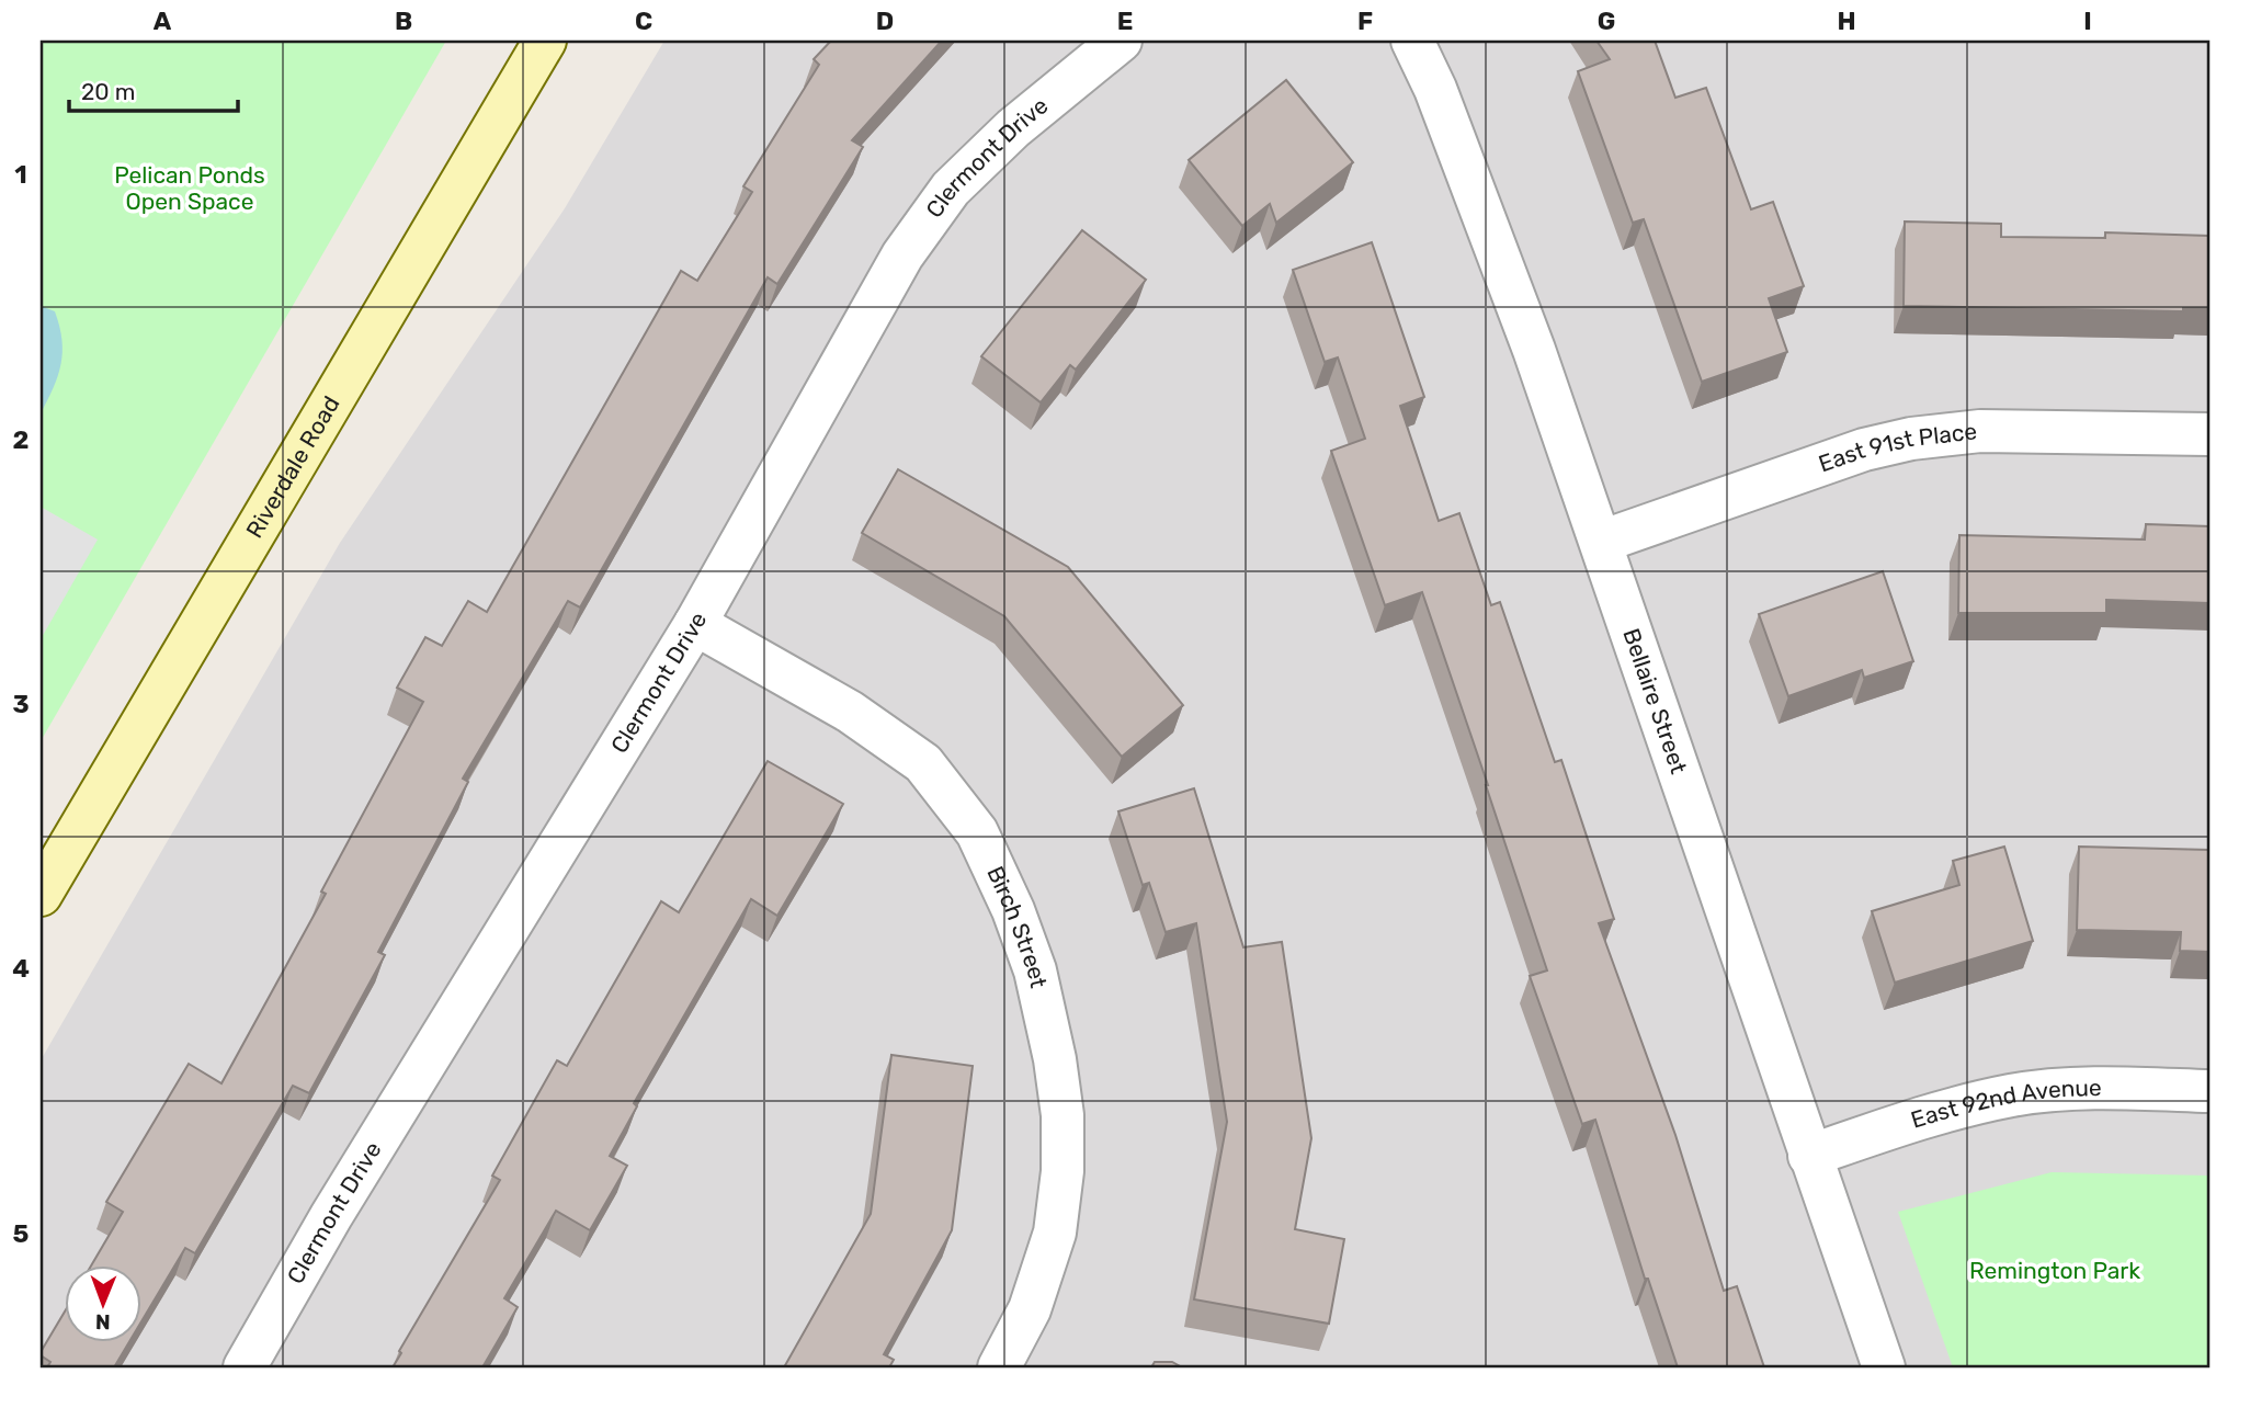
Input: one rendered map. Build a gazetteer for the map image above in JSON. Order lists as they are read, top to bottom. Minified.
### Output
{"streets":{"street":["Clermont Drive","East 91st Place","Riverdale Road","Bellaire Street","Birch Street","East 92nd Avenue"]},"crossings":[["Clermont Drive","Birch Street"],["East 91st Place","Bellaire Street"],["Bellaire Street","East 92nd Avenue"]],"parks":["Pelican Ponds Open Space","Remington Park"],"scale_bar":"20 m","north":"bottom","grid":{"columns":["A","B","C","D","E","F","G","H","I"],"rows":["1","2","3","4","5"]}}
